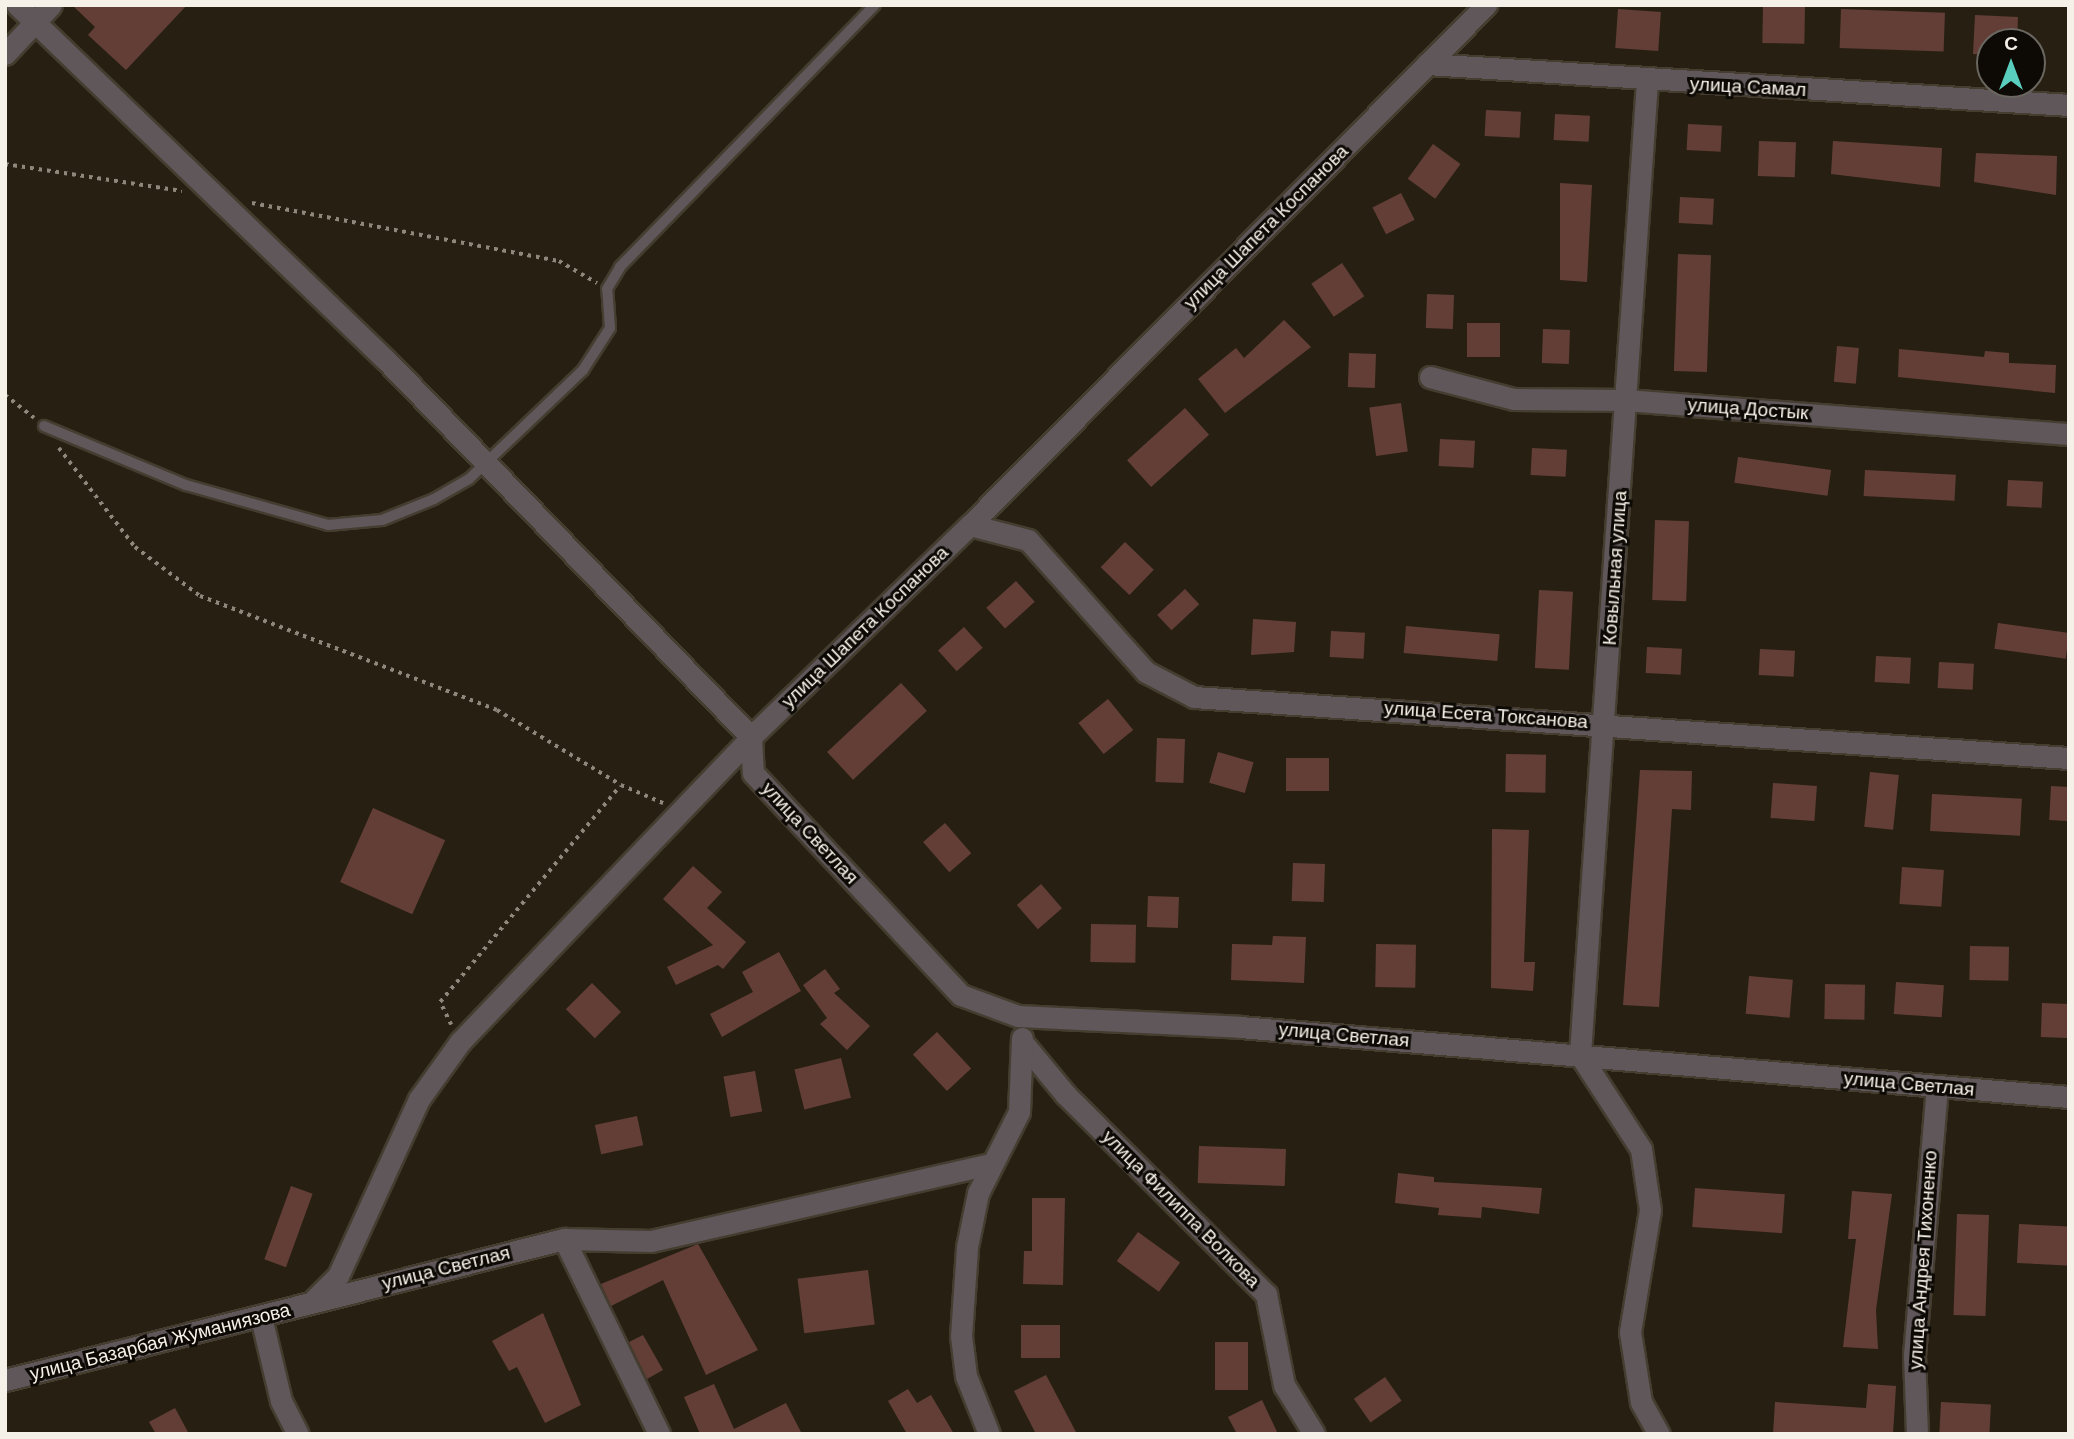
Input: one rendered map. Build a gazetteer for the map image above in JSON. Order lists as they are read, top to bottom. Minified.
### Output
{"streets":{"street":["улица Самал","улица Шапета Коспанова","улица Достык","Ковыльная улица","улица Есета Токсанова","улица Светлая","улица Филиппа Волкова","улица Андрея Тихоненко","улица Базарбая Жуманиязова"]},"crossings":[["улица Самал","улица Шапета Коспанова"],["улица Самал","Ковыльная улица"],["улица Шапета Коспанова","улица Есета Токсанова"],["улица Шапета Коспанова","улица Светлая"],["улица Шапета Коспанова","улица Базарбая Жуманиязова"],["улица Достык","Ковыльная улица"],["Ковыльная улица","улица Есета Токсанова"],["Ковыльная улица","улица Светлая"],["улица Светлая","улица Андрея Тихоненко"],["улица Светлая","улица Базарбая Жуманиязова"]],"north":"top"}
